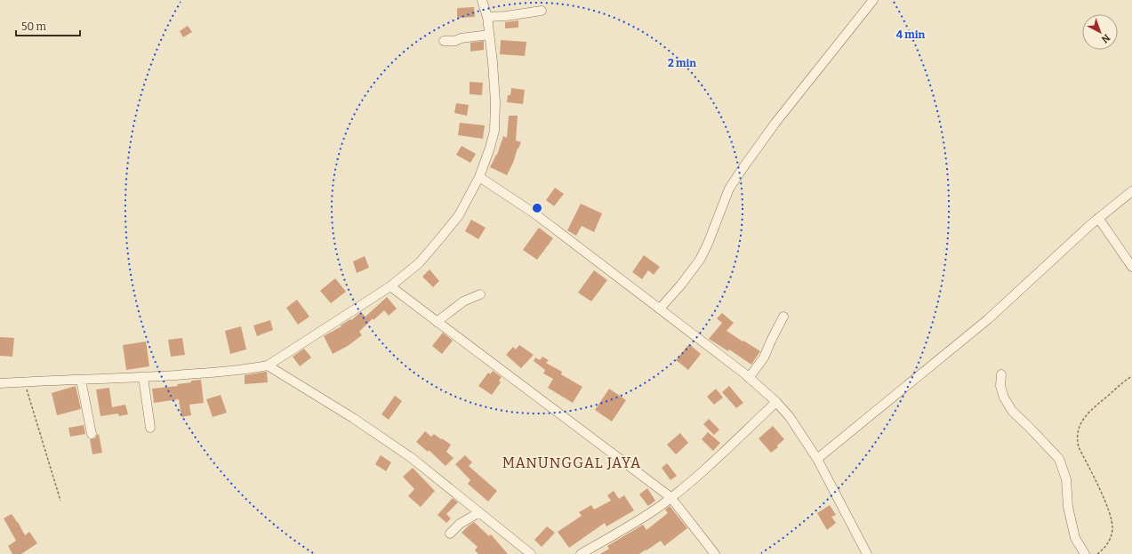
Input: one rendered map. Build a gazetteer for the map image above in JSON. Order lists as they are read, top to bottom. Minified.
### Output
{"districts":["MANUNGGAL JAYA"],"scale_bar":"50 m","north":"bottom right","rings":["4 min","2 min"]}
